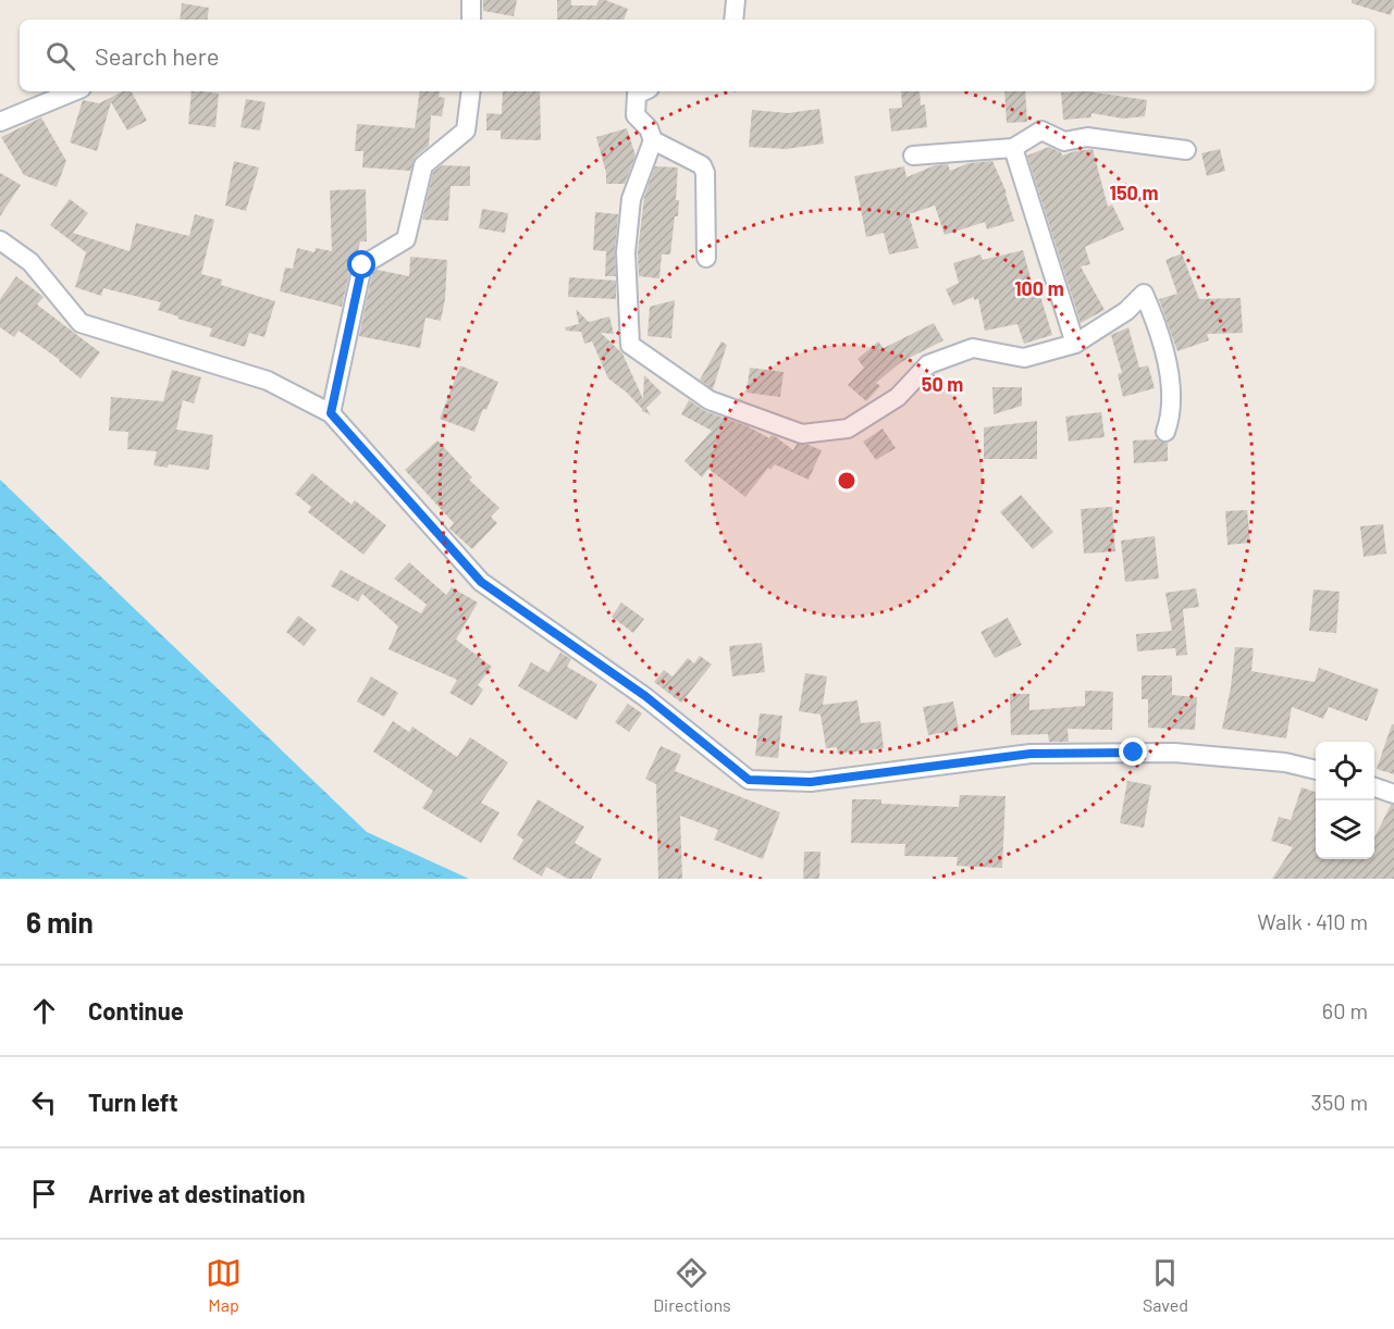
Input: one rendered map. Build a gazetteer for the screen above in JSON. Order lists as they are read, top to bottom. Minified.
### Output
{"page":{"search":"Search here","heading":["6 min","Walk · 410 m"],"list":[["Continue","60 m"],["Turn left","350 m"],"Arrive at destination"],"nav":["Map","Directions","Saved"]},"rings":["150 m","100 m","50 m"]}
